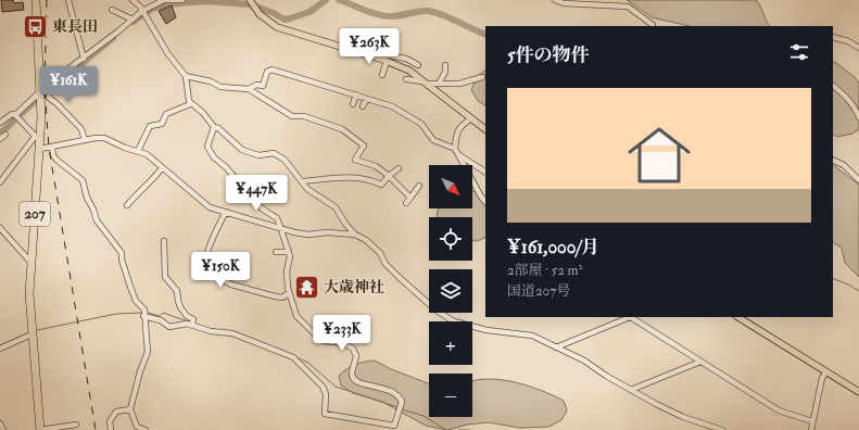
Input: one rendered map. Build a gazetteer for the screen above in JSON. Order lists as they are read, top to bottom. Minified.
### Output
{"streets":{"highway":["207"]},"places":{"bus stop":["東長田"],"temple":["大歳神社"]},"north":"bottom right","page":{"heading":"5件の物件","price":["¥263K","¥161K","¥447K","¥150K","¥233K"],"list":[{"name":"¥161,000/月","note":"2部屋 · 52 m² · 国道207号"}],"map_buttons":["+","−"]}}
